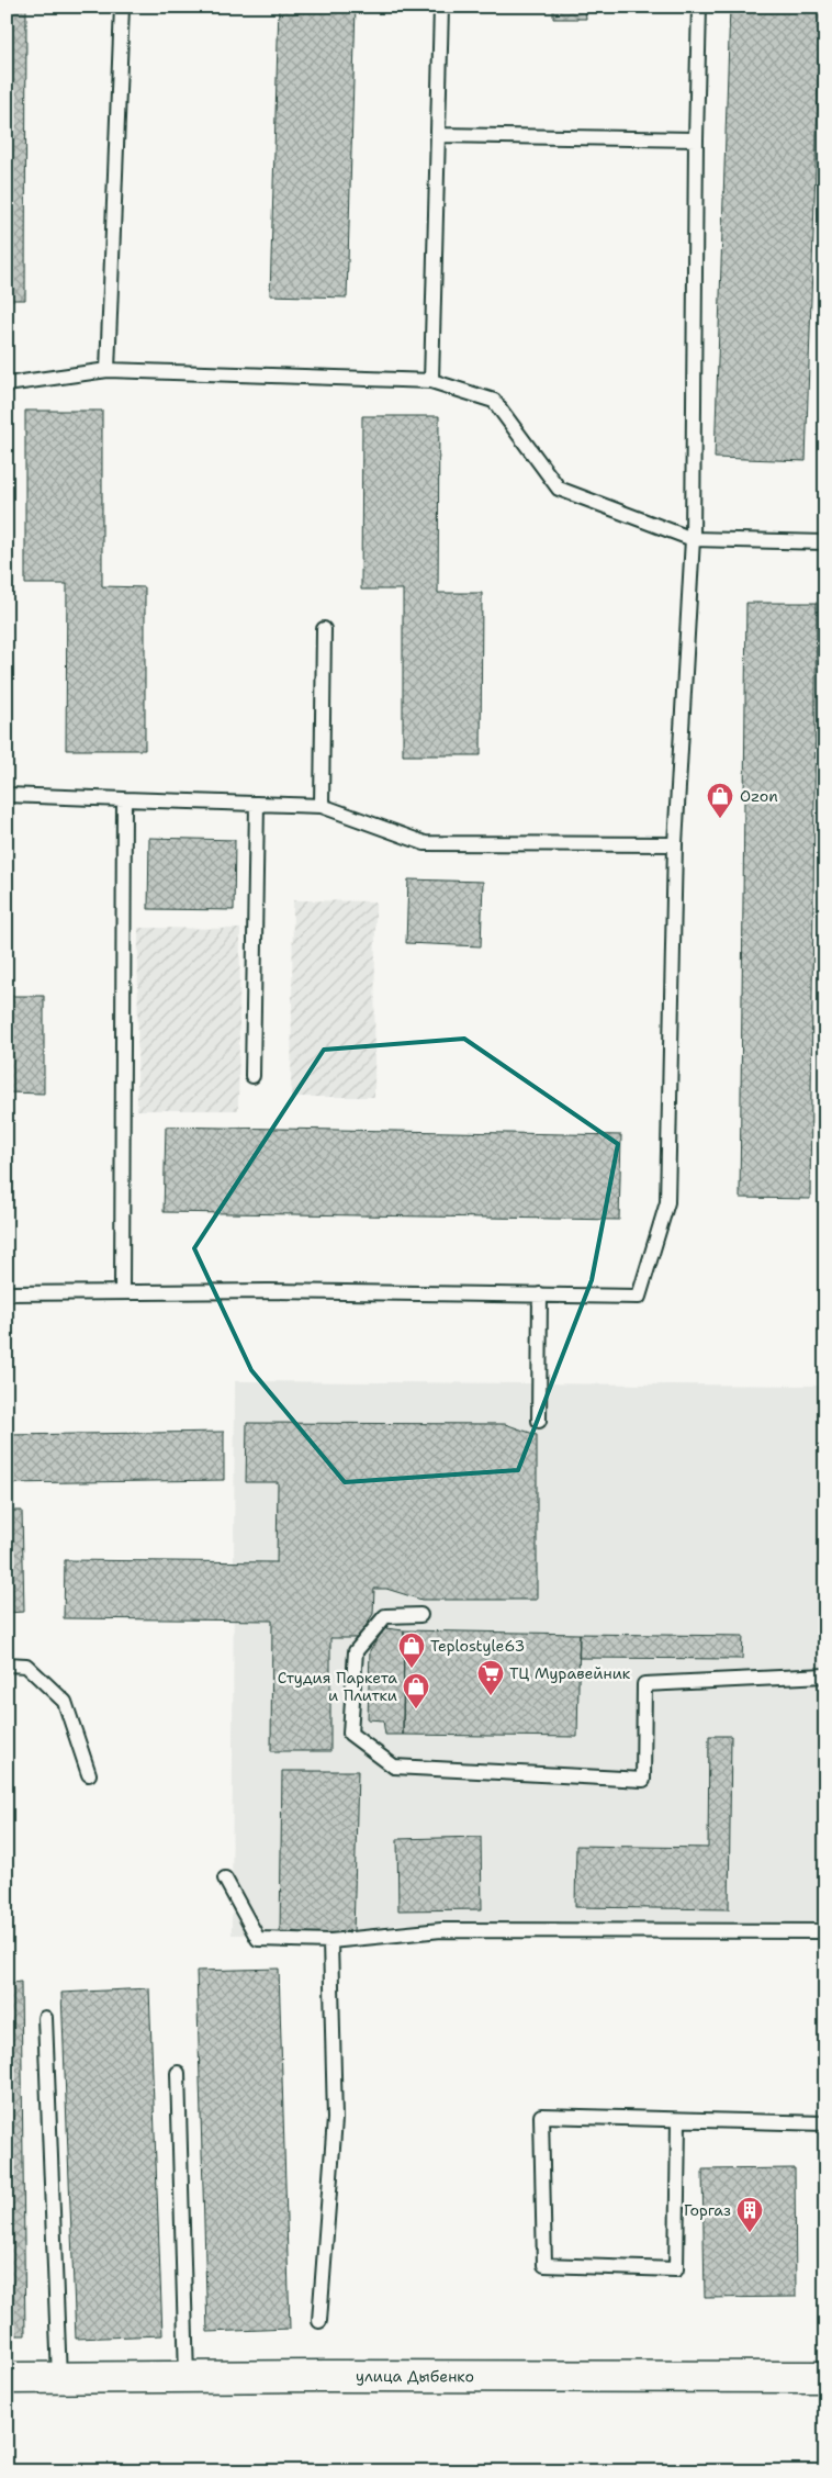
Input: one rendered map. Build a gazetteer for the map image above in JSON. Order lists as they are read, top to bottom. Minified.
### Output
{"streets":{"main road":["улица Дыбенко"]},"places":{"shop":["Ozon","Teplostyle63","Студия Паркета и Плитки"],"supermarket":["ТЦ Муравейник"],"building":["Горгаз"]}}
